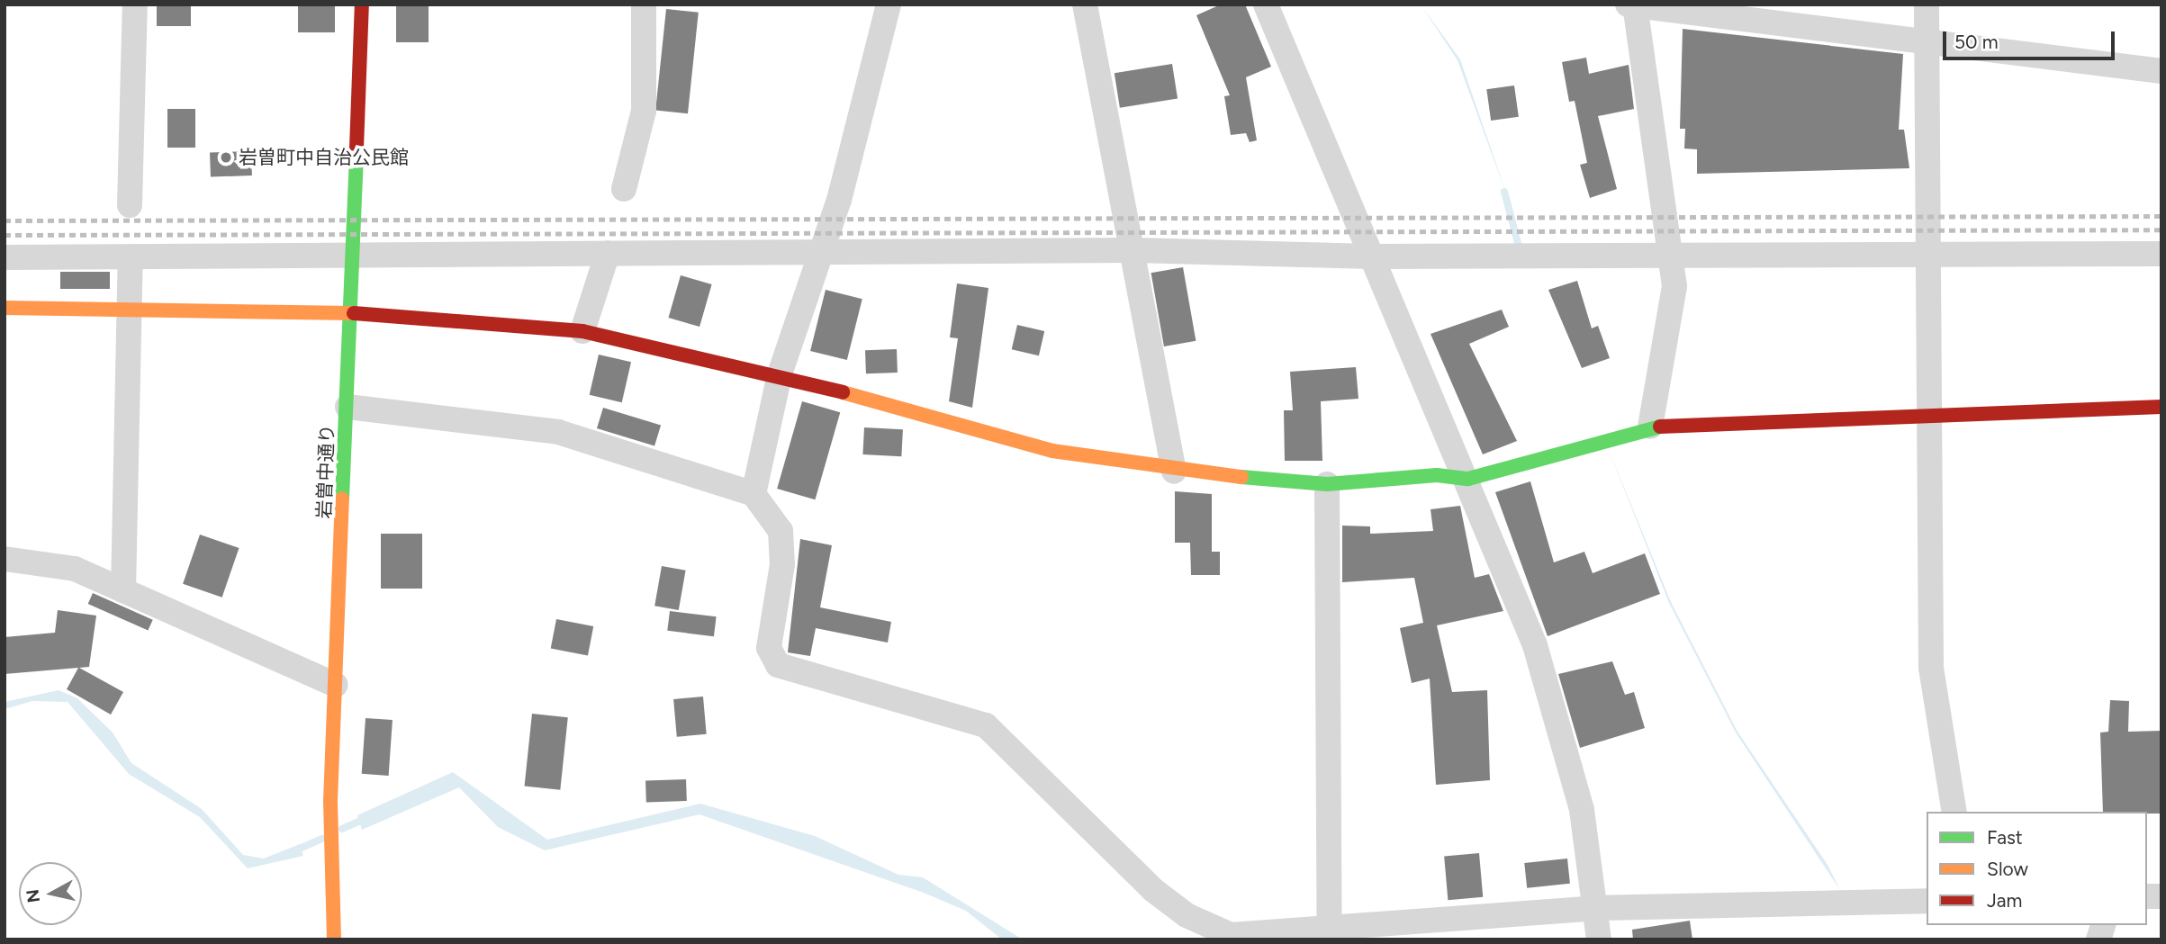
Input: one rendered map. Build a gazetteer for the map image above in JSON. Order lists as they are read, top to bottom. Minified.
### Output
{"streets":{"street":["岩曽中通り"]},"places":["岩曽町中自治公民館"],"legend":["Fast","Slow","Jam"],"scale_bar":"50 m","north":"left"}
